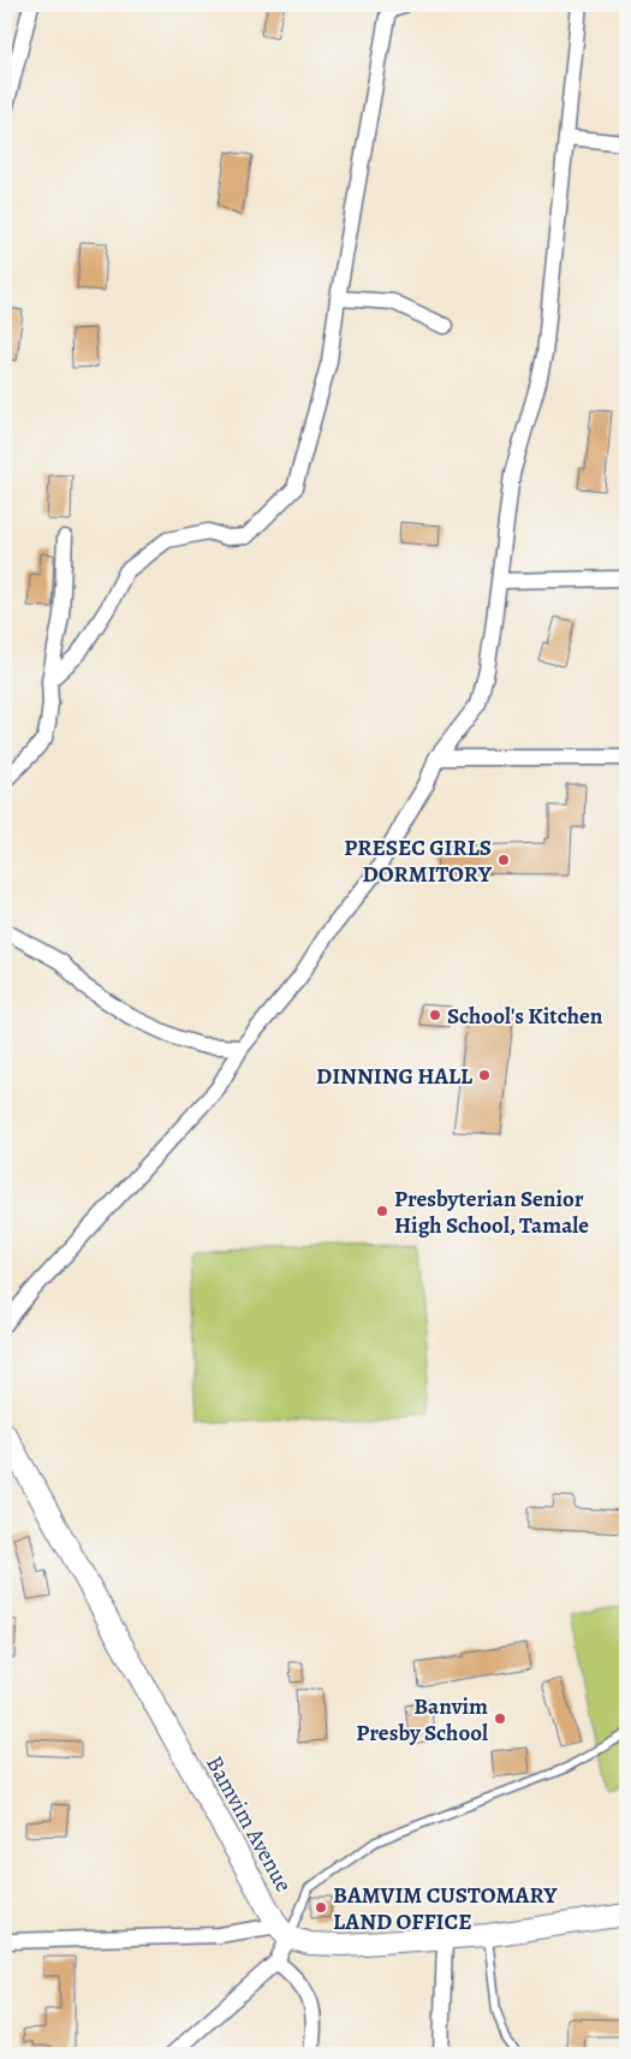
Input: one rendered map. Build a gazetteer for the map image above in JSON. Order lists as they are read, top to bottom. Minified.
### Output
{"streets":{"street":["Bamvim Avenue"]},"places":["PRESEC GIRLS DORMITORY","School's Kitchen","DINNING HALL","Presbyterian Senior High School, Tamale","Banvim Presby School","BAMVIM CUSTOMARY LAND OFFICE"]}
